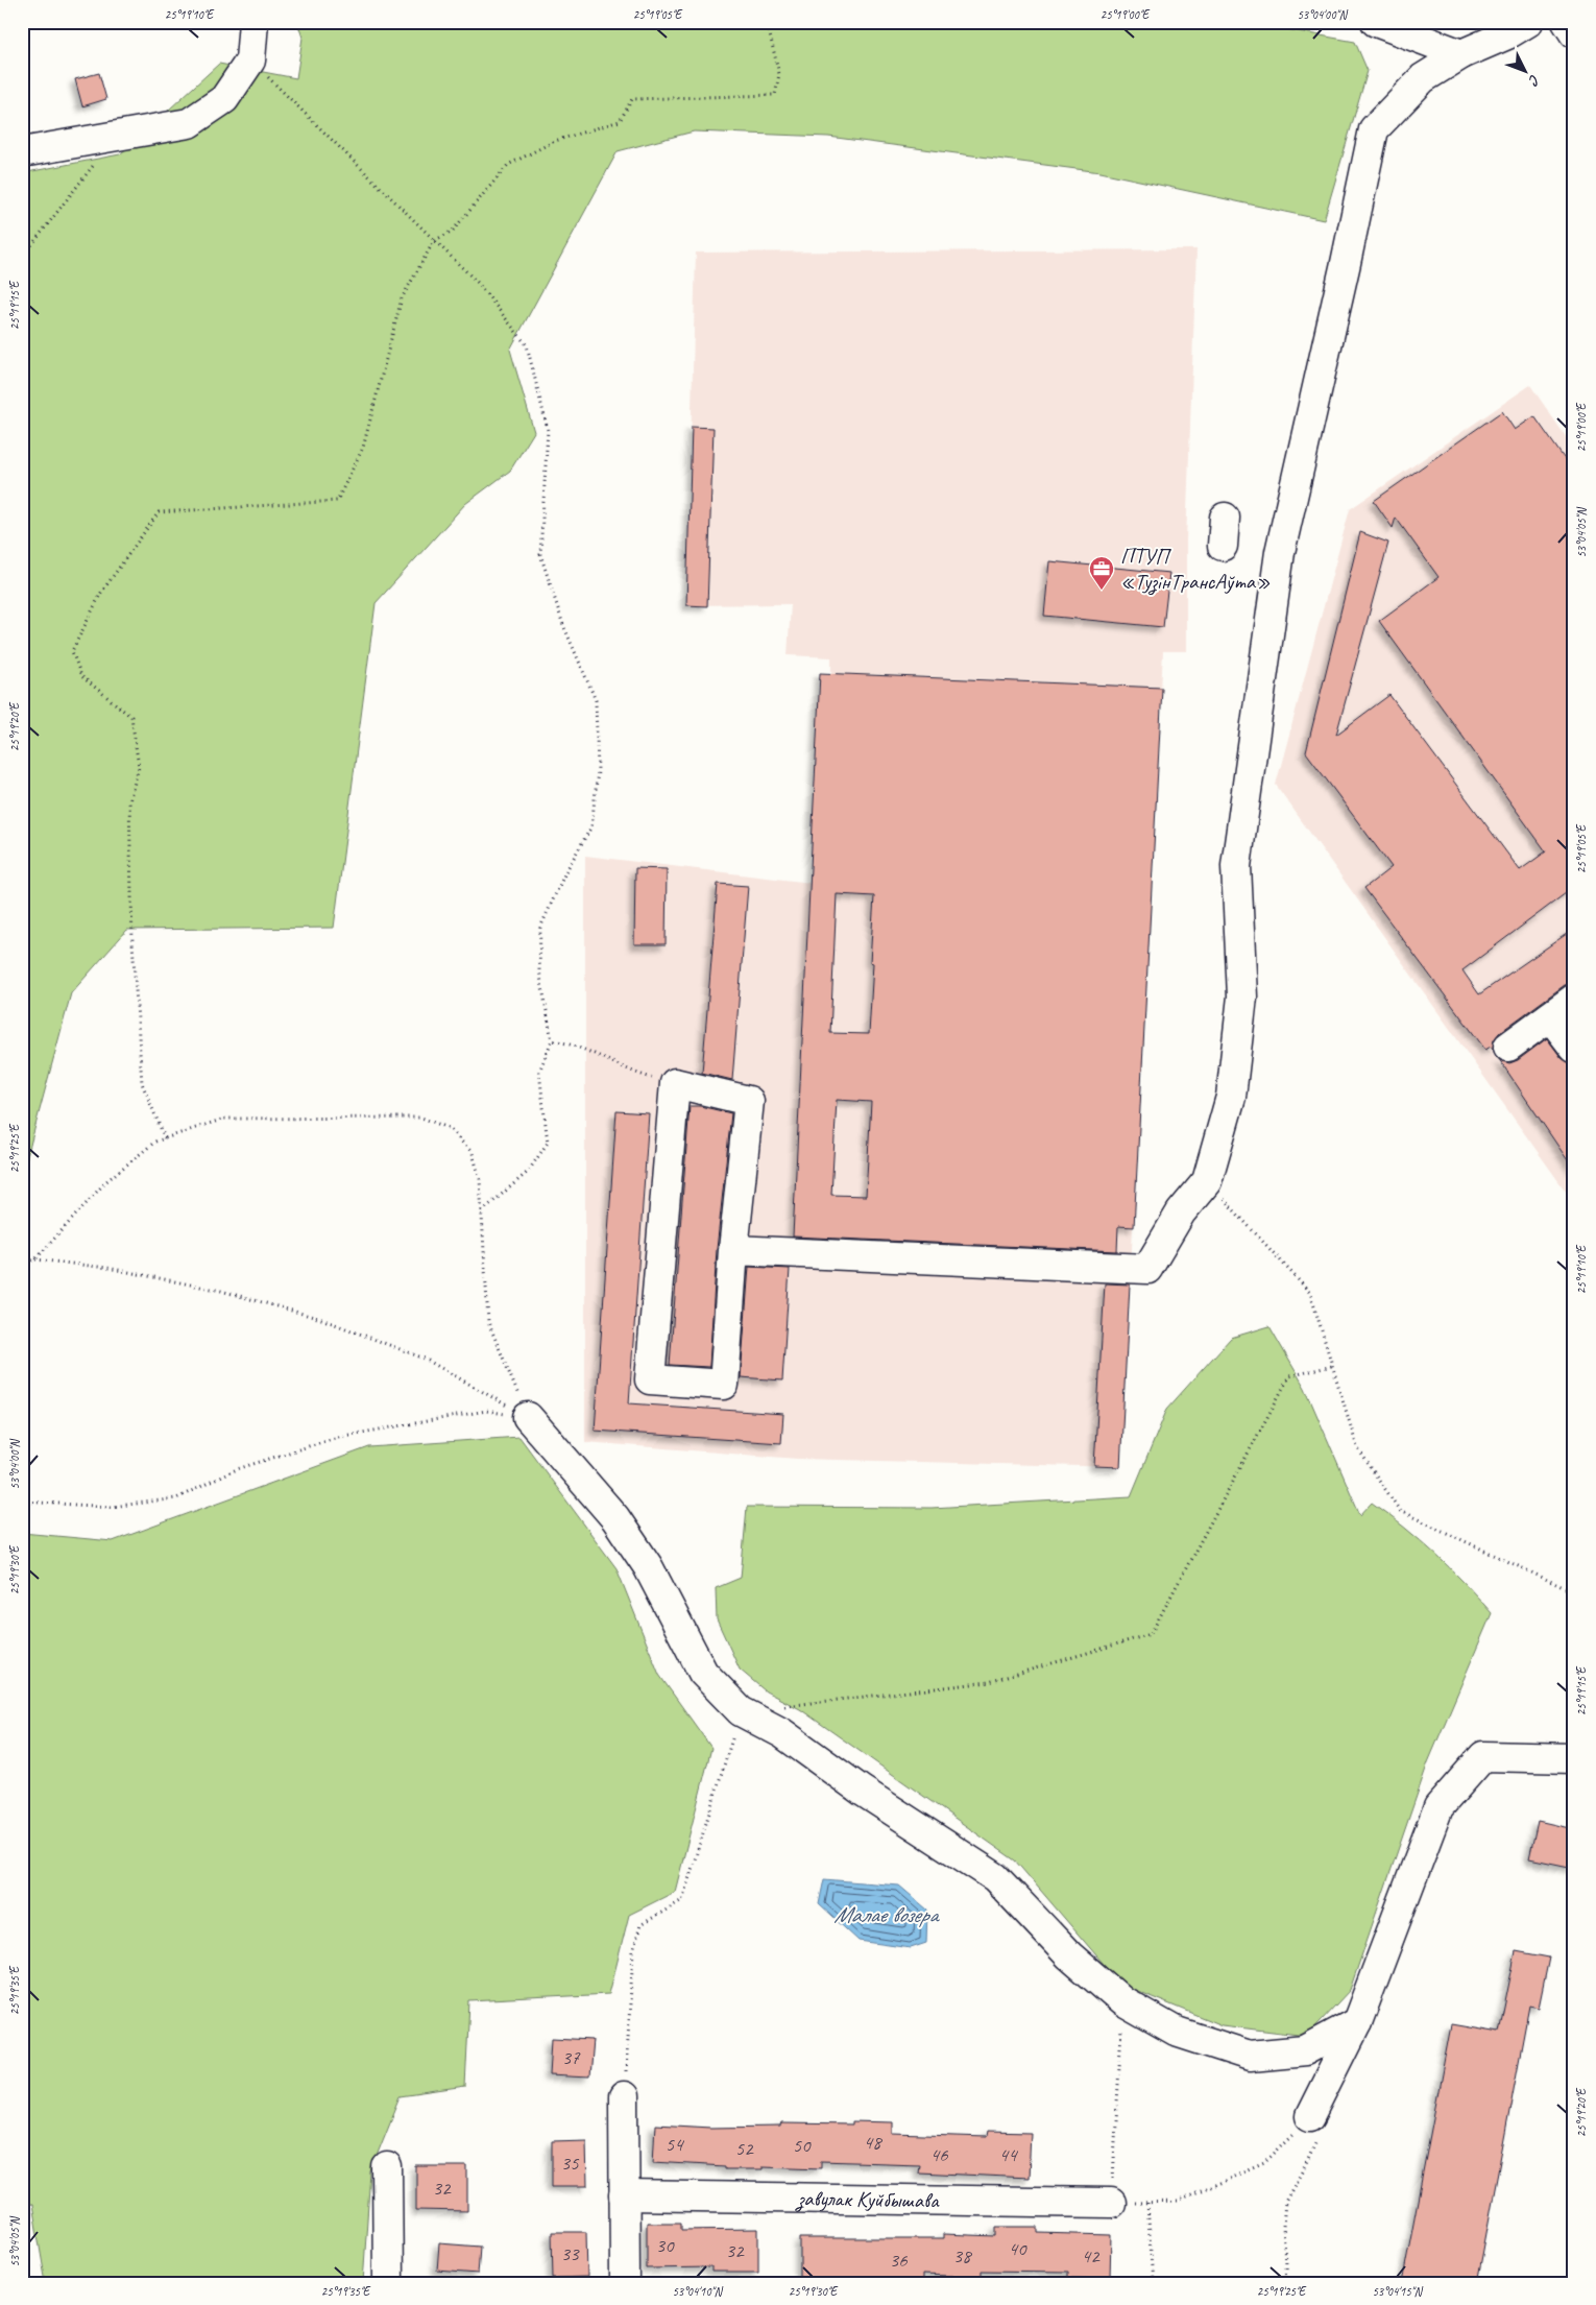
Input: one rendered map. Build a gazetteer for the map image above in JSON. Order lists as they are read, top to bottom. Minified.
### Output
{"streets":{"street":["завулак Куйбышава"]},"water":["Малае возера"],"places":{"office":["ПТУП «ТузінТрансАўта»"]},"house_numbers":["37","48","54","50","52","46","44","35","32","30","40","32","33","38","42","36"],"north":"bottom right","coordinates":["25°19'10\"E","25°19'05\"E","25°19'00\"E","53°04'00\"N","25°19'15\"E","53°04'05\"N","25°19'20\"E","25°19'25\"E","25°19'30\"E","25°19'35\"E","53°04'10\"N","53°04'15\"N"]}
